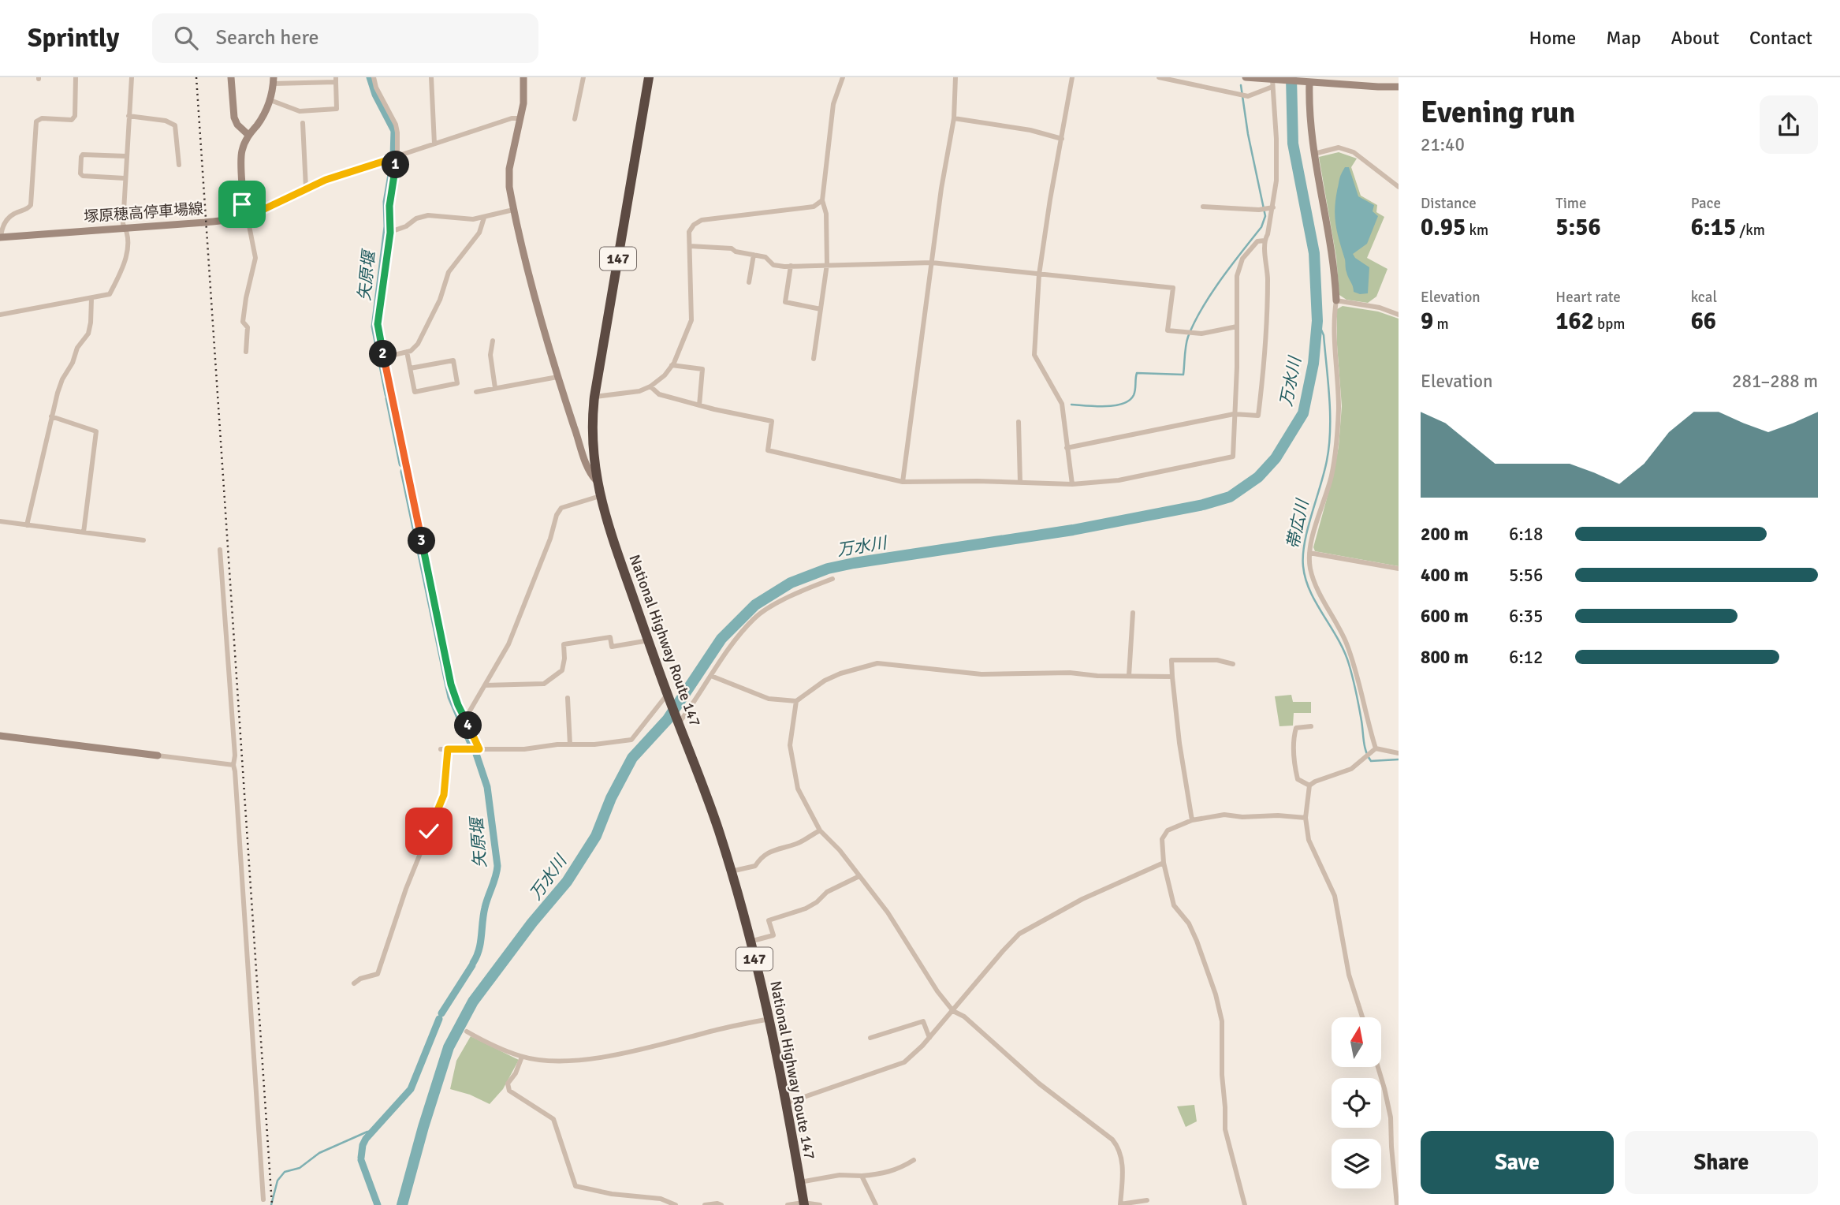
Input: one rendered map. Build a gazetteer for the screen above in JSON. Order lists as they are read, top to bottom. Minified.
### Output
{"streets":{"highway":["147","National Highway Route 147"],"street":["塚原穂高停車場線"]},"water":["矢原堰","万水川","帯広川"],"north":"top","page":{"header":"Sprintly","search":"Search here","nav":["Home","Map","About","Contact"],"heading":["Evening run","21:40"],"pins":["1","2","3","4"],"stats":[["Distance","0.95 km"],["Time","5:56"],["Pace","6:15 /km"],["Elevation","9 m"],["Heart rate","162 bpm"],["kcal","66"]],"chart":["Elevation","281–288 m"],"list":[{"name":"200 m","note":"6:18"},{"name":"400 m","note":"5:56"},{"name":"600 m","note":"6:35"},{"name":"800 m","note":"6:12"}],"buttons":["Save","Share"]}}
